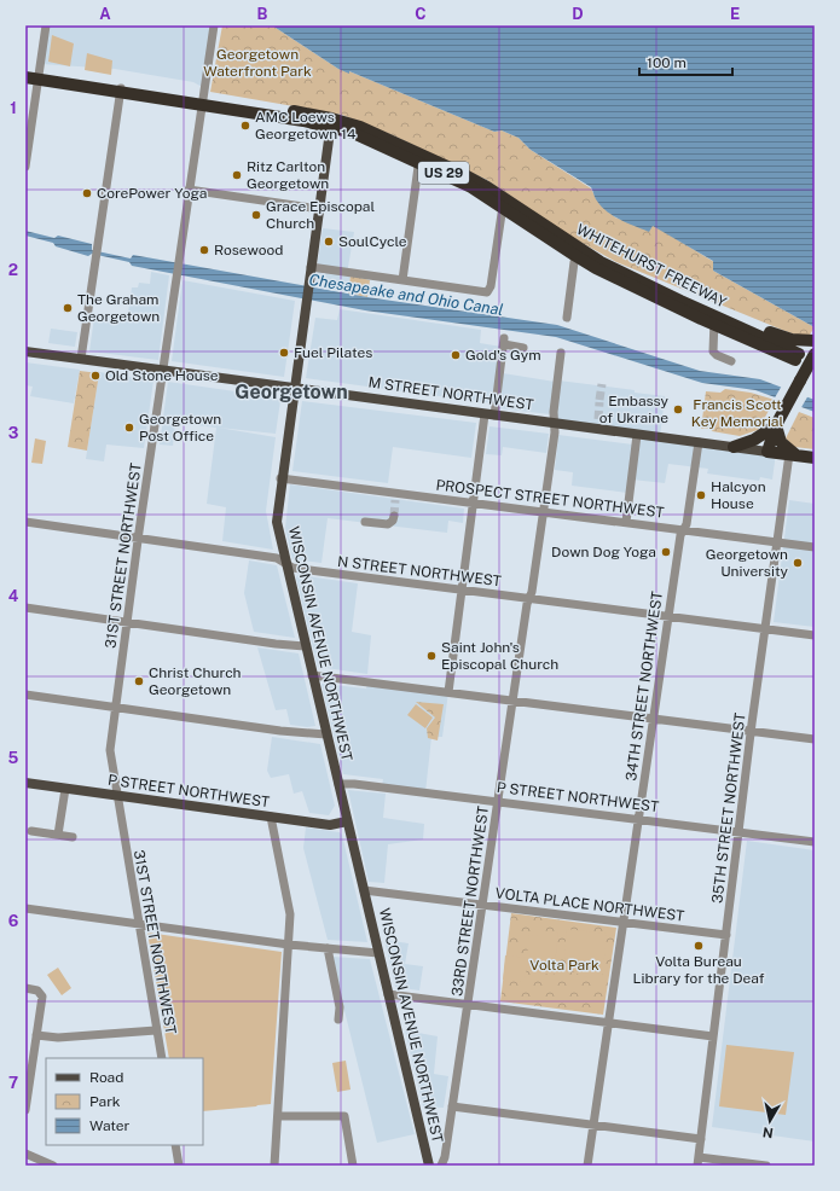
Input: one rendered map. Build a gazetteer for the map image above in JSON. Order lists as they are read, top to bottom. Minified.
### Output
{"streets":{"highway":["US 29","WHITEHURST FREEWAY","M STREET NORTHWEST"],"main road":["WISCONSIN AVENUE NORTHWEST","P STREET NORTHWEST"],"street":["PROSPECT STREET NORTHWEST","31ST STREET NORTHWEST","N STREET NORTHWEST","34TH STREET NORTHWEST","35TH STREET NORTHWEST","33RD STREET NORTHWEST","VOLTA PLACE NORTHWEST"]},"crossings":[["US 29","WHITEHURST FREEWAY"],["M STREET NORTHWEST","31ST STREET NORTHWEST"],["M STREET NORTHWEST","WISCONSIN AVENUE NORTHWEST"],["M STREET NORTHWEST","34TH STREET NORTHWEST"],["M STREET NORTHWEST","35TH STREET NORTHWEST"],["M STREET NORTHWEST","33RD STREET NORTHWEST"],["PROSPECT STREET NORTHWEST","WISCONSIN AVENUE NORTHWEST"],["PROSPECT STREET NORTHWEST","34TH STREET NORTHWEST"],["PROSPECT STREET NORTHWEST","35TH STREET NORTHWEST"],["PROSPECT STREET NORTHWEST","33RD STREET NORTHWEST"],["31ST STREET NORTHWEST","N STREET NORTHWEST"],["31ST STREET NORTHWEST","P STREET NORTHWEST"],["N STREET NORTHWEST","WISCONSIN AVENUE NORTHWEST"],["N STREET NORTHWEST","34TH STREET NORTHWEST"],["N STREET NORTHWEST","35TH STREET NORTHWEST"],["N STREET NORTHWEST","33RD STREET NORTHWEST"],["WISCONSIN AVENUE NORTHWEST","P STREET NORTHWEST"],["WISCONSIN AVENUE NORTHWEST","VOLTA PLACE NORTHWEST"],["34TH STREET NORTHWEST","P STREET NORTHWEST"],["34TH STREET NORTHWEST","VOLTA PLACE NORTHWEST"],["P STREET NORTHWEST","35TH STREET NORTHWEST"],["P STREET NORTHWEST","33RD STREET NORTHWEST"],["35TH STREET NORTHWEST","VOLTA PLACE NORTHWEST"],["33RD STREET NORTHWEST","VOLTA PLACE NORTHWEST"]],"districts":["Georgetown"],"water":["Chesapeake and Ohio Canal"],"parks":["Georgetown Waterfront Park","Francis Scott Key Memorial","Volta Park"],"places":["AMC Loews Georgetown 14","Ritz Carlton Georgetown","CorePower Yoga","Grace Episcopal Church","SoulCycle","Rosewood","The Graham Georgetown","Fuel Pilates","Gold's Gym","Old Stone House","Embassy of Ukraine","Georgetown Post Office","Halcyon House","Down Dog Yoga","Georgetown University","Saint John's Episcopal Church","Christ Church Georgetown","Volta Bureau Library for the Deaf"],"legend":["Road","Park","Water"],"scale_bar":"100 m","north":"bottom","grid":{"columns":["A","B","C","D","E"],"rows":["1","2","3","4","5","6","7"]}}
